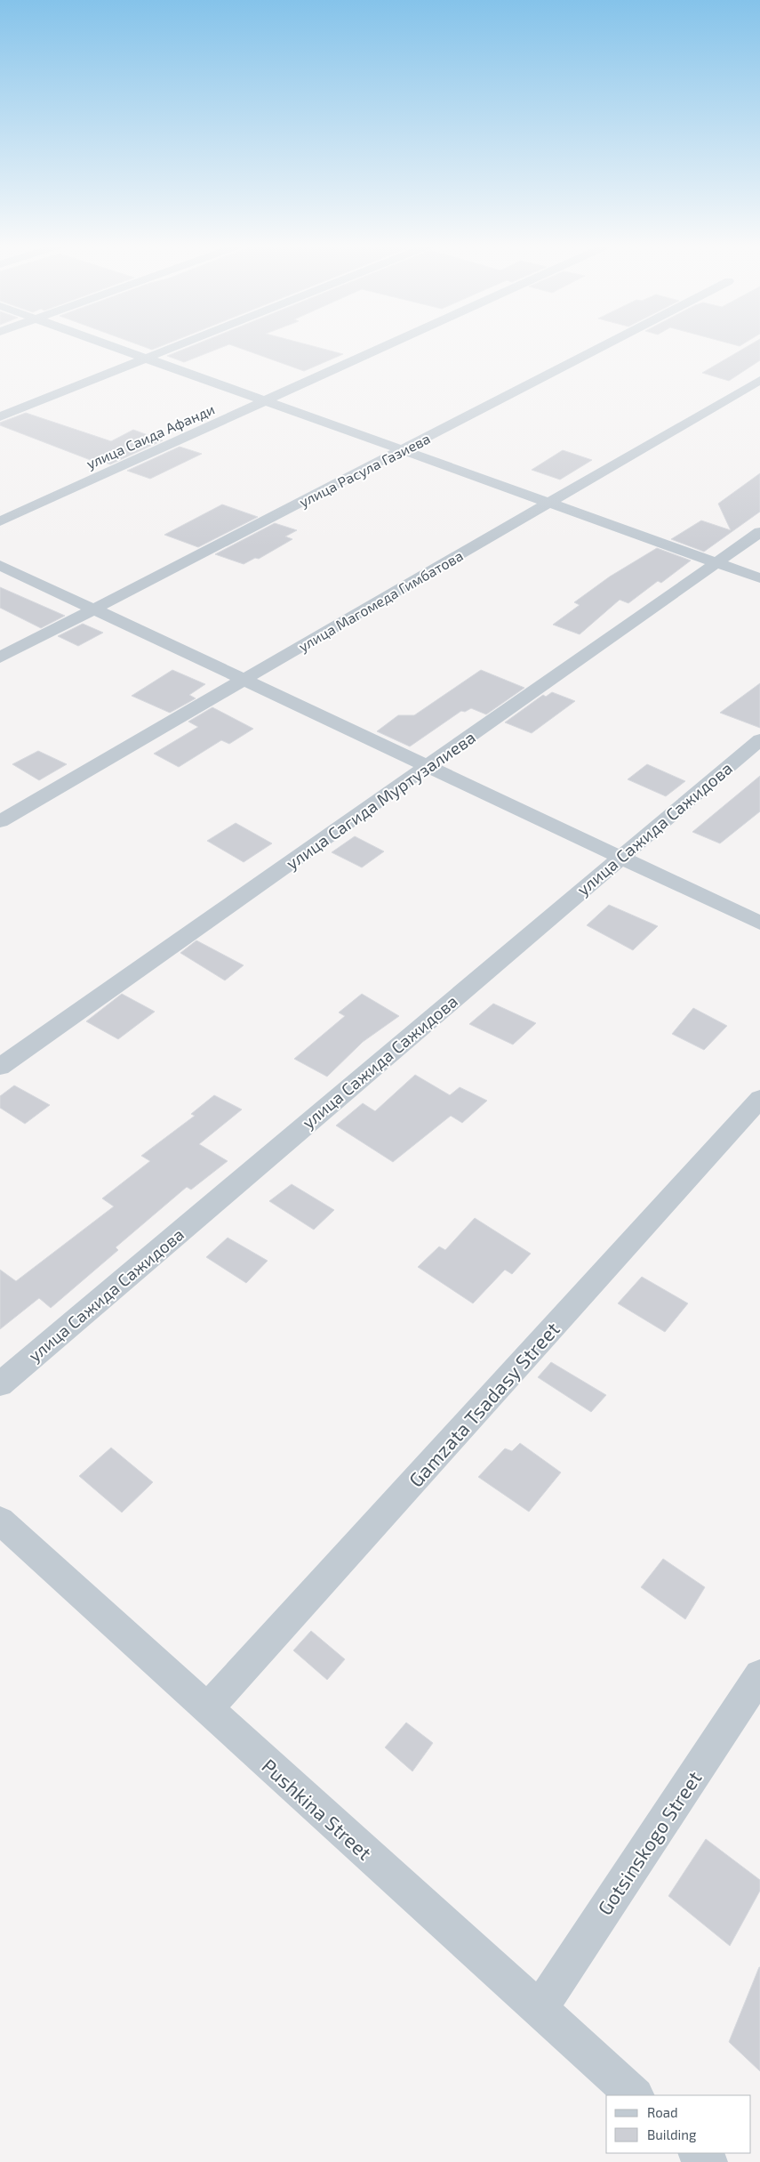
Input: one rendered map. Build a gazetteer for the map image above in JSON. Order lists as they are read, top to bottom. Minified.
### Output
{"streets":{"street":["улица Саида Афанди","улица Расула Газиева","улица Магомеда Гимбатова","улица Сагида Муртузалиева","улица Сажида Сажидова","Gamzata Tsadasy Street","Pushkina Street","Gotsinskogo Street"]},"crossings":[["Gamzata Tsadasy Street","Pushkina Street"],["Pushkina Street","Gotsinskogo Street"]],"legend":["Road","Building"]}
